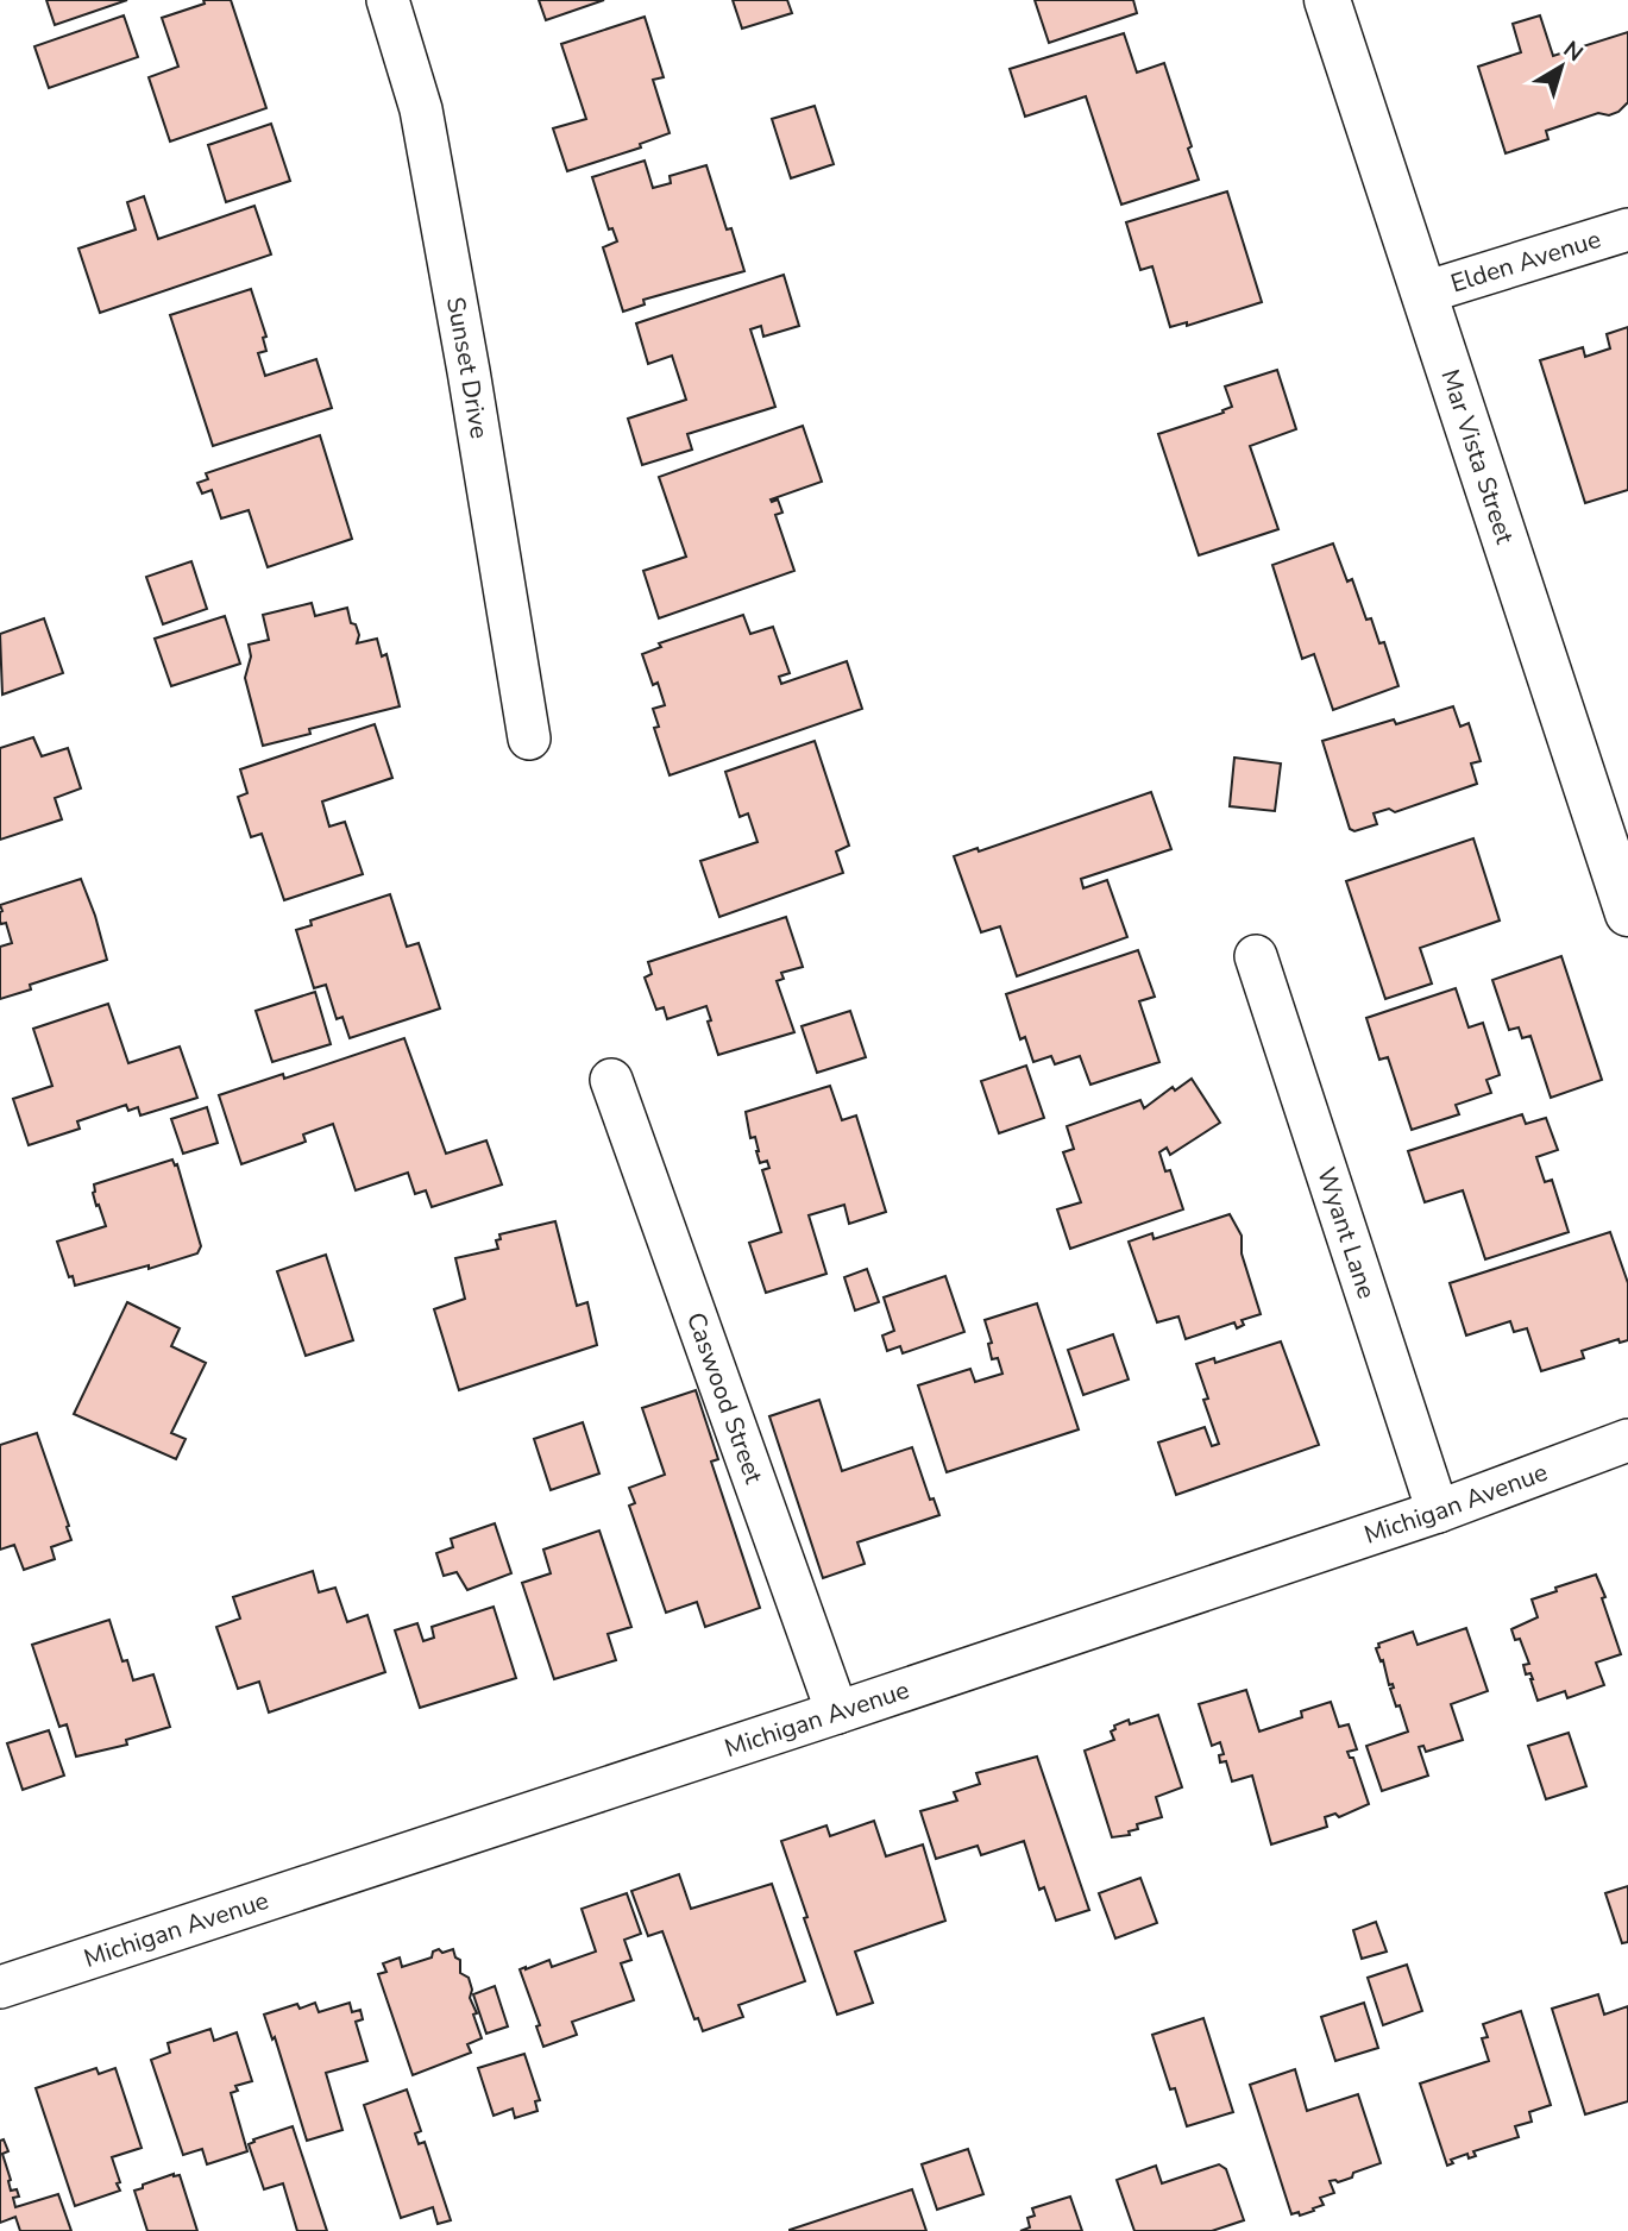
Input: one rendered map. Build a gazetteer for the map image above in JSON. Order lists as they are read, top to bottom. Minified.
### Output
{"streets":{"street":["Elden Avenue","Sunset Drive","Mar Vista Street","Wyant Lane","Caswood Street","Michigan Avenue"]},"crossings":[["Elden Avenue","Mar Vista Street"],["Wyant Lane","Michigan Avenue"],["Caswood Street","Michigan Avenue"]],"north":"top right"}
